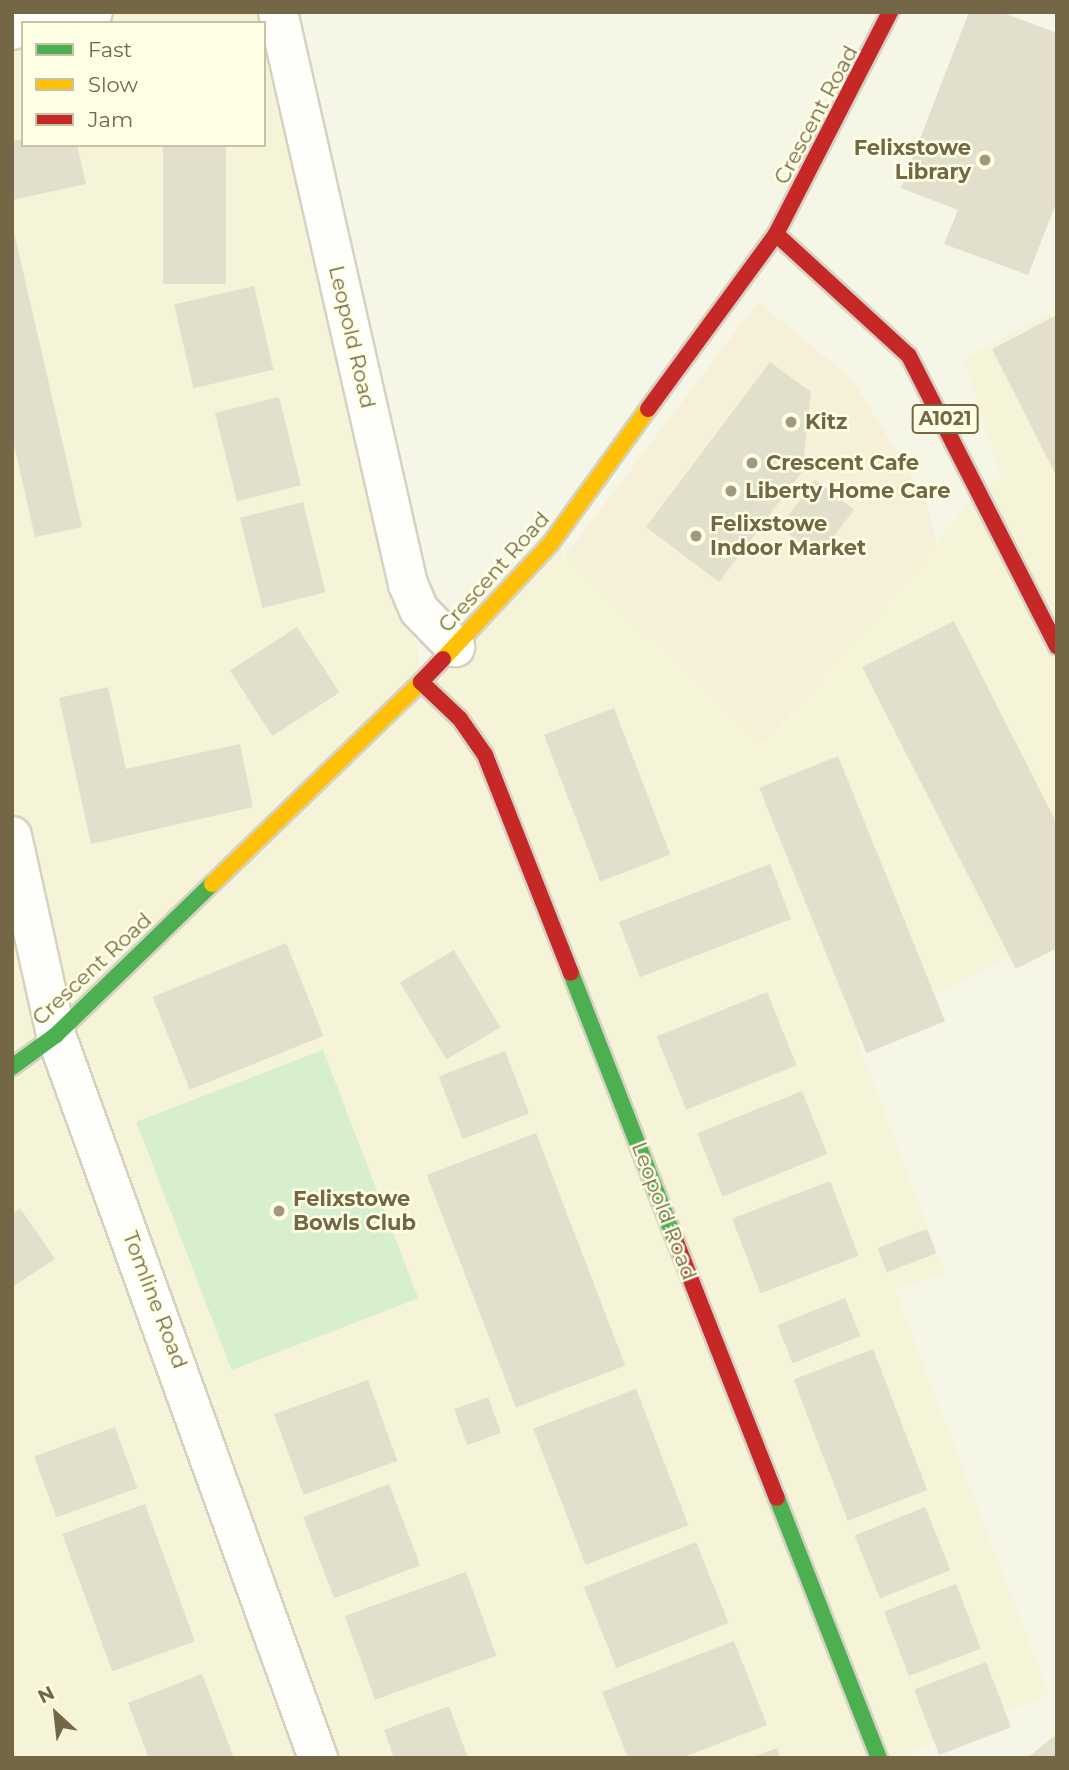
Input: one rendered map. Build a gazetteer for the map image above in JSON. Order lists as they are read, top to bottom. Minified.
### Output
{"streets":{"main road":["Crescent Road","Leopold Road","A1021"],"street":["Tomline Road"]},"crossings":[["Crescent Road","Leopold Road"],["Crescent Road","A1021"],["Crescent Road","Tomline Road"]],"places":["Felixstowe Library","Kitz","Crescent Cafe","Liberty Home Care","Felixstowe Indoor Market","Felixstowe Bowls Club"],"legend":["Fast","Slow","Jam"],"north":"top left"}
